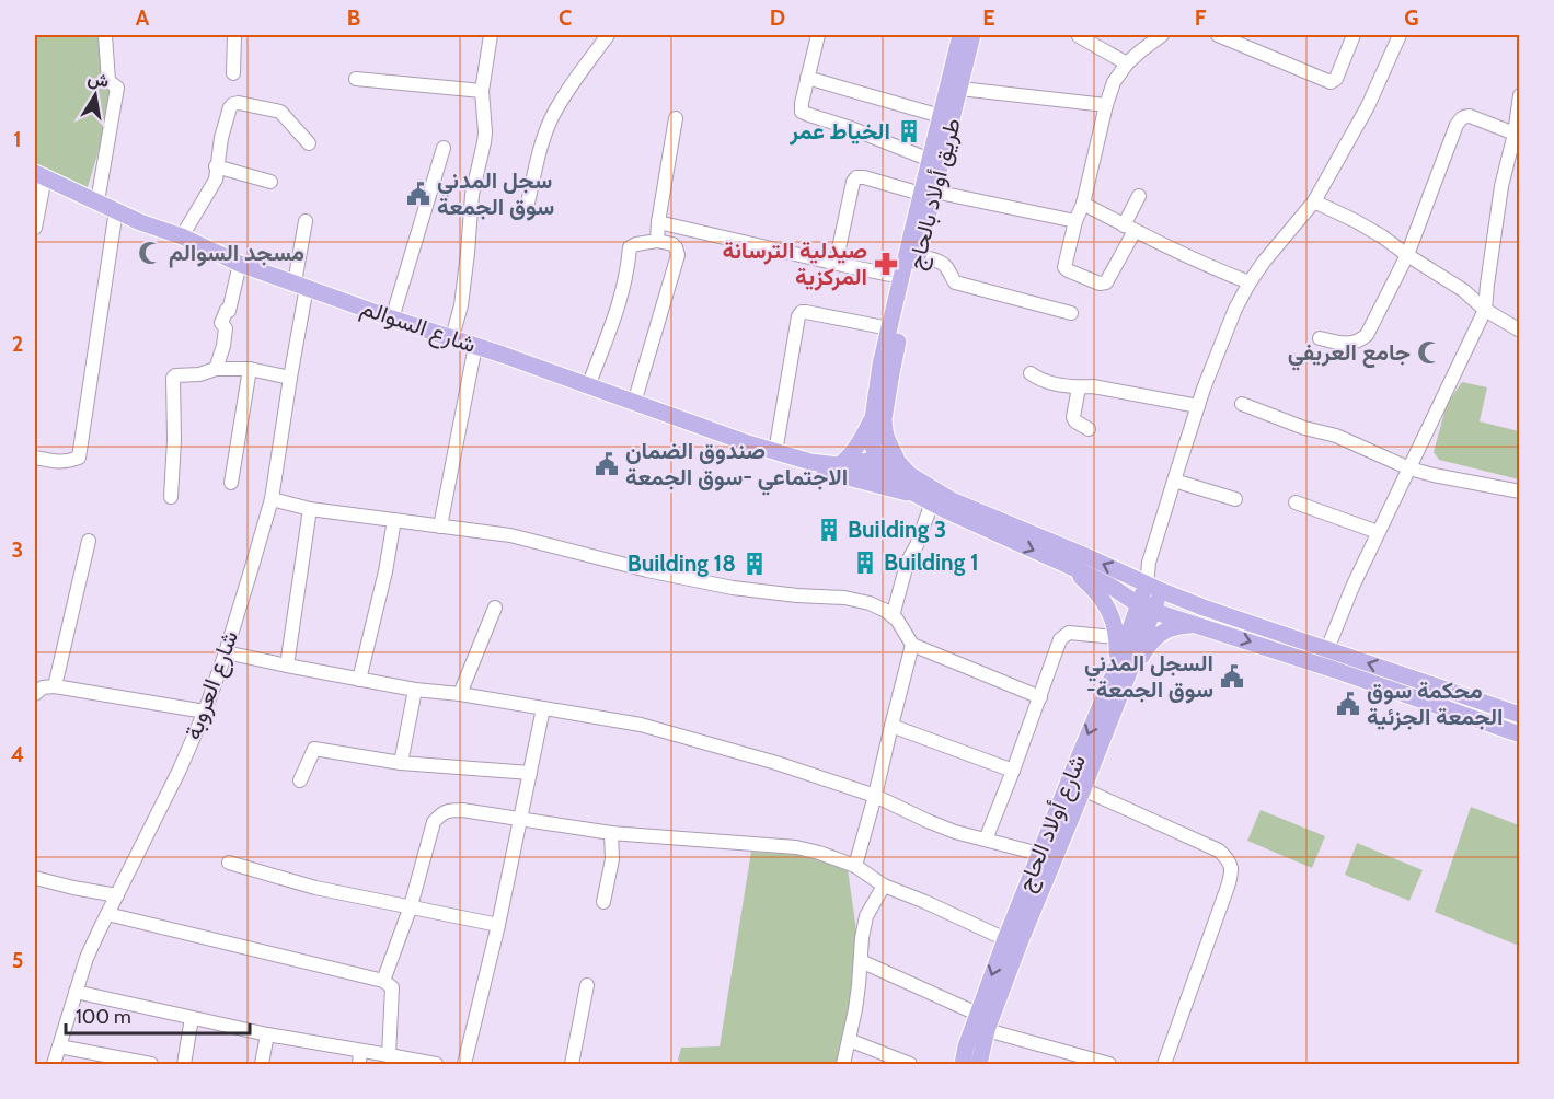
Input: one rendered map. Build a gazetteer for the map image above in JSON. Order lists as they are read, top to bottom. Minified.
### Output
{"streets":{"main road":["طريق أولاد بالحاج","شارع السوالم","شارع أولاد الحاج"],"street":["شارع العروبة"]},"crossings":[["شارع السوالم","شارع العروبة"]],"places":{"building":["الخياط عمر","Building 3","Building 1","Building 18"],"public building":["سجل المدني سوق الجمعة","صندوق الضمان الاجتماعي -سوق الجمعة","السجل المدني -سوق الجمعة","محكمة سوق الجمعة الجزئية"],"mosque":["مسجد السوالم","جامع العريفي"],"pharmacy":["صيدلية الترسانة المركزية"]},"scale_bar":"100 m","north":"top","grid":{"columns":["A","B","C","D","E","F","G"],"rows":["1","2","3","4","5"]}}
